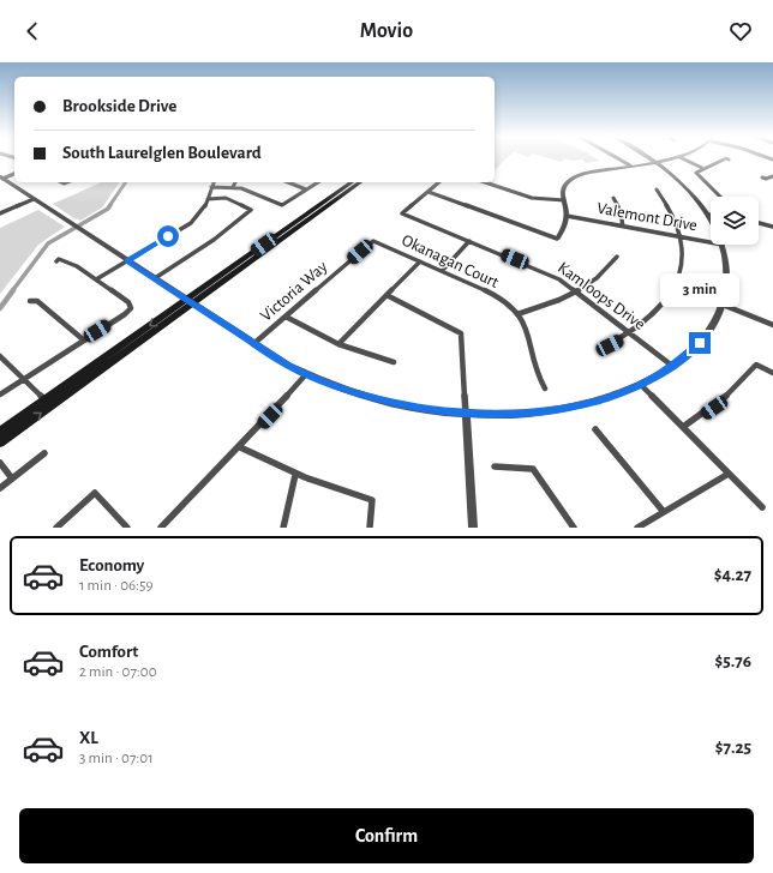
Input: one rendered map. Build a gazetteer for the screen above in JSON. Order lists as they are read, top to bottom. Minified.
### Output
{"streets":{"street":["Valemont Drive","Okanagan Court","Victoria Way","Kamloops Drive"]},"crossings":[["Okanagan Court","Victoria Way"]],"page":{"header":"Movio","banner":["Brookside Drive","South Laurelglen Boulevard"],"bubble":"3 min","list":[{"name":"Economy","note":"1 min · 06:59","value":"$4.27"},{"name":"Comfort","note":"2 min · 07:00","value":"$5.76"},{"name":"XL","note":"3 min · 07:01","value":"$7.25"}],"buttons":"Confirm"}}
